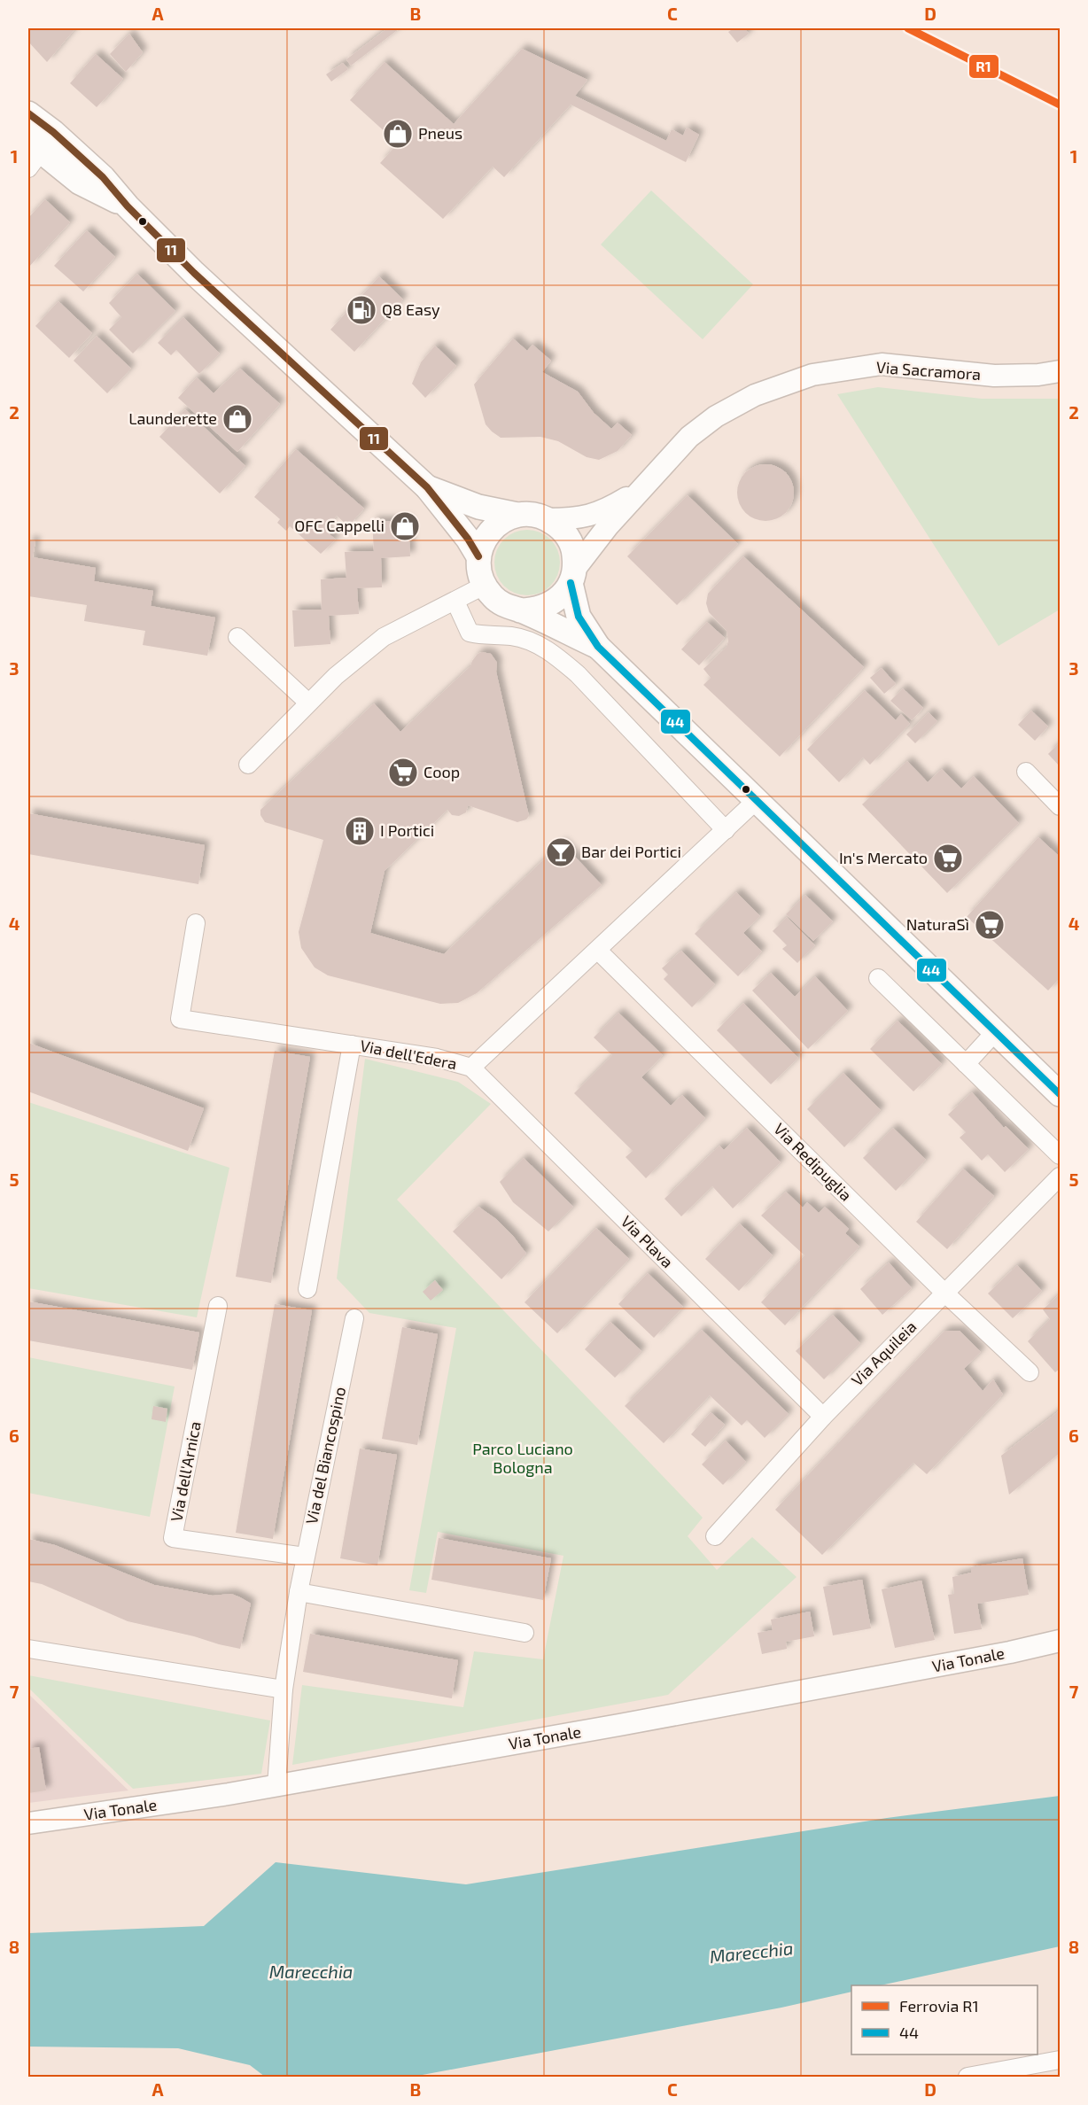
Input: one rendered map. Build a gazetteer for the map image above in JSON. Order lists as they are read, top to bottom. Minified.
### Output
{"streets":{"street":["Via Sacramora","Via dell'Edera","Via Redipuglia","Via Plava","Via Aquileia","Via del Biancospino","Via dell'Arnica","Via Tonale"]},"crossings":[["Via dell'Edera","Via Redipuglia"],["Via dell'Edera","Via Plava"],["Via Redipuglia","Via Aquileia"],["Via Plava","Via Aquileia"],["Via del Biancospino","Via dell'Arnica"],["Via del Biancospino","Via Tonale"]],"water":["Marecchia"],"parks":["Parco Luciano Bologna"],"places":{"shop":["Pneus","Launderette","OFC Cappelli"],"fuel station":["Q8 Easy"],"supermarket":["Coop","In's Mercato","NaturaSì"],"building":["I Portici"],"bar":["Bar dei Portici"]},"lines":["rail line R1","transit line 11","transit line 44"],"legend":["Ferrovia R1","44"],"grid":{"columns":["A","B","C","D"],"rows":["1","2","3","4","5","6","7","8"]}}
